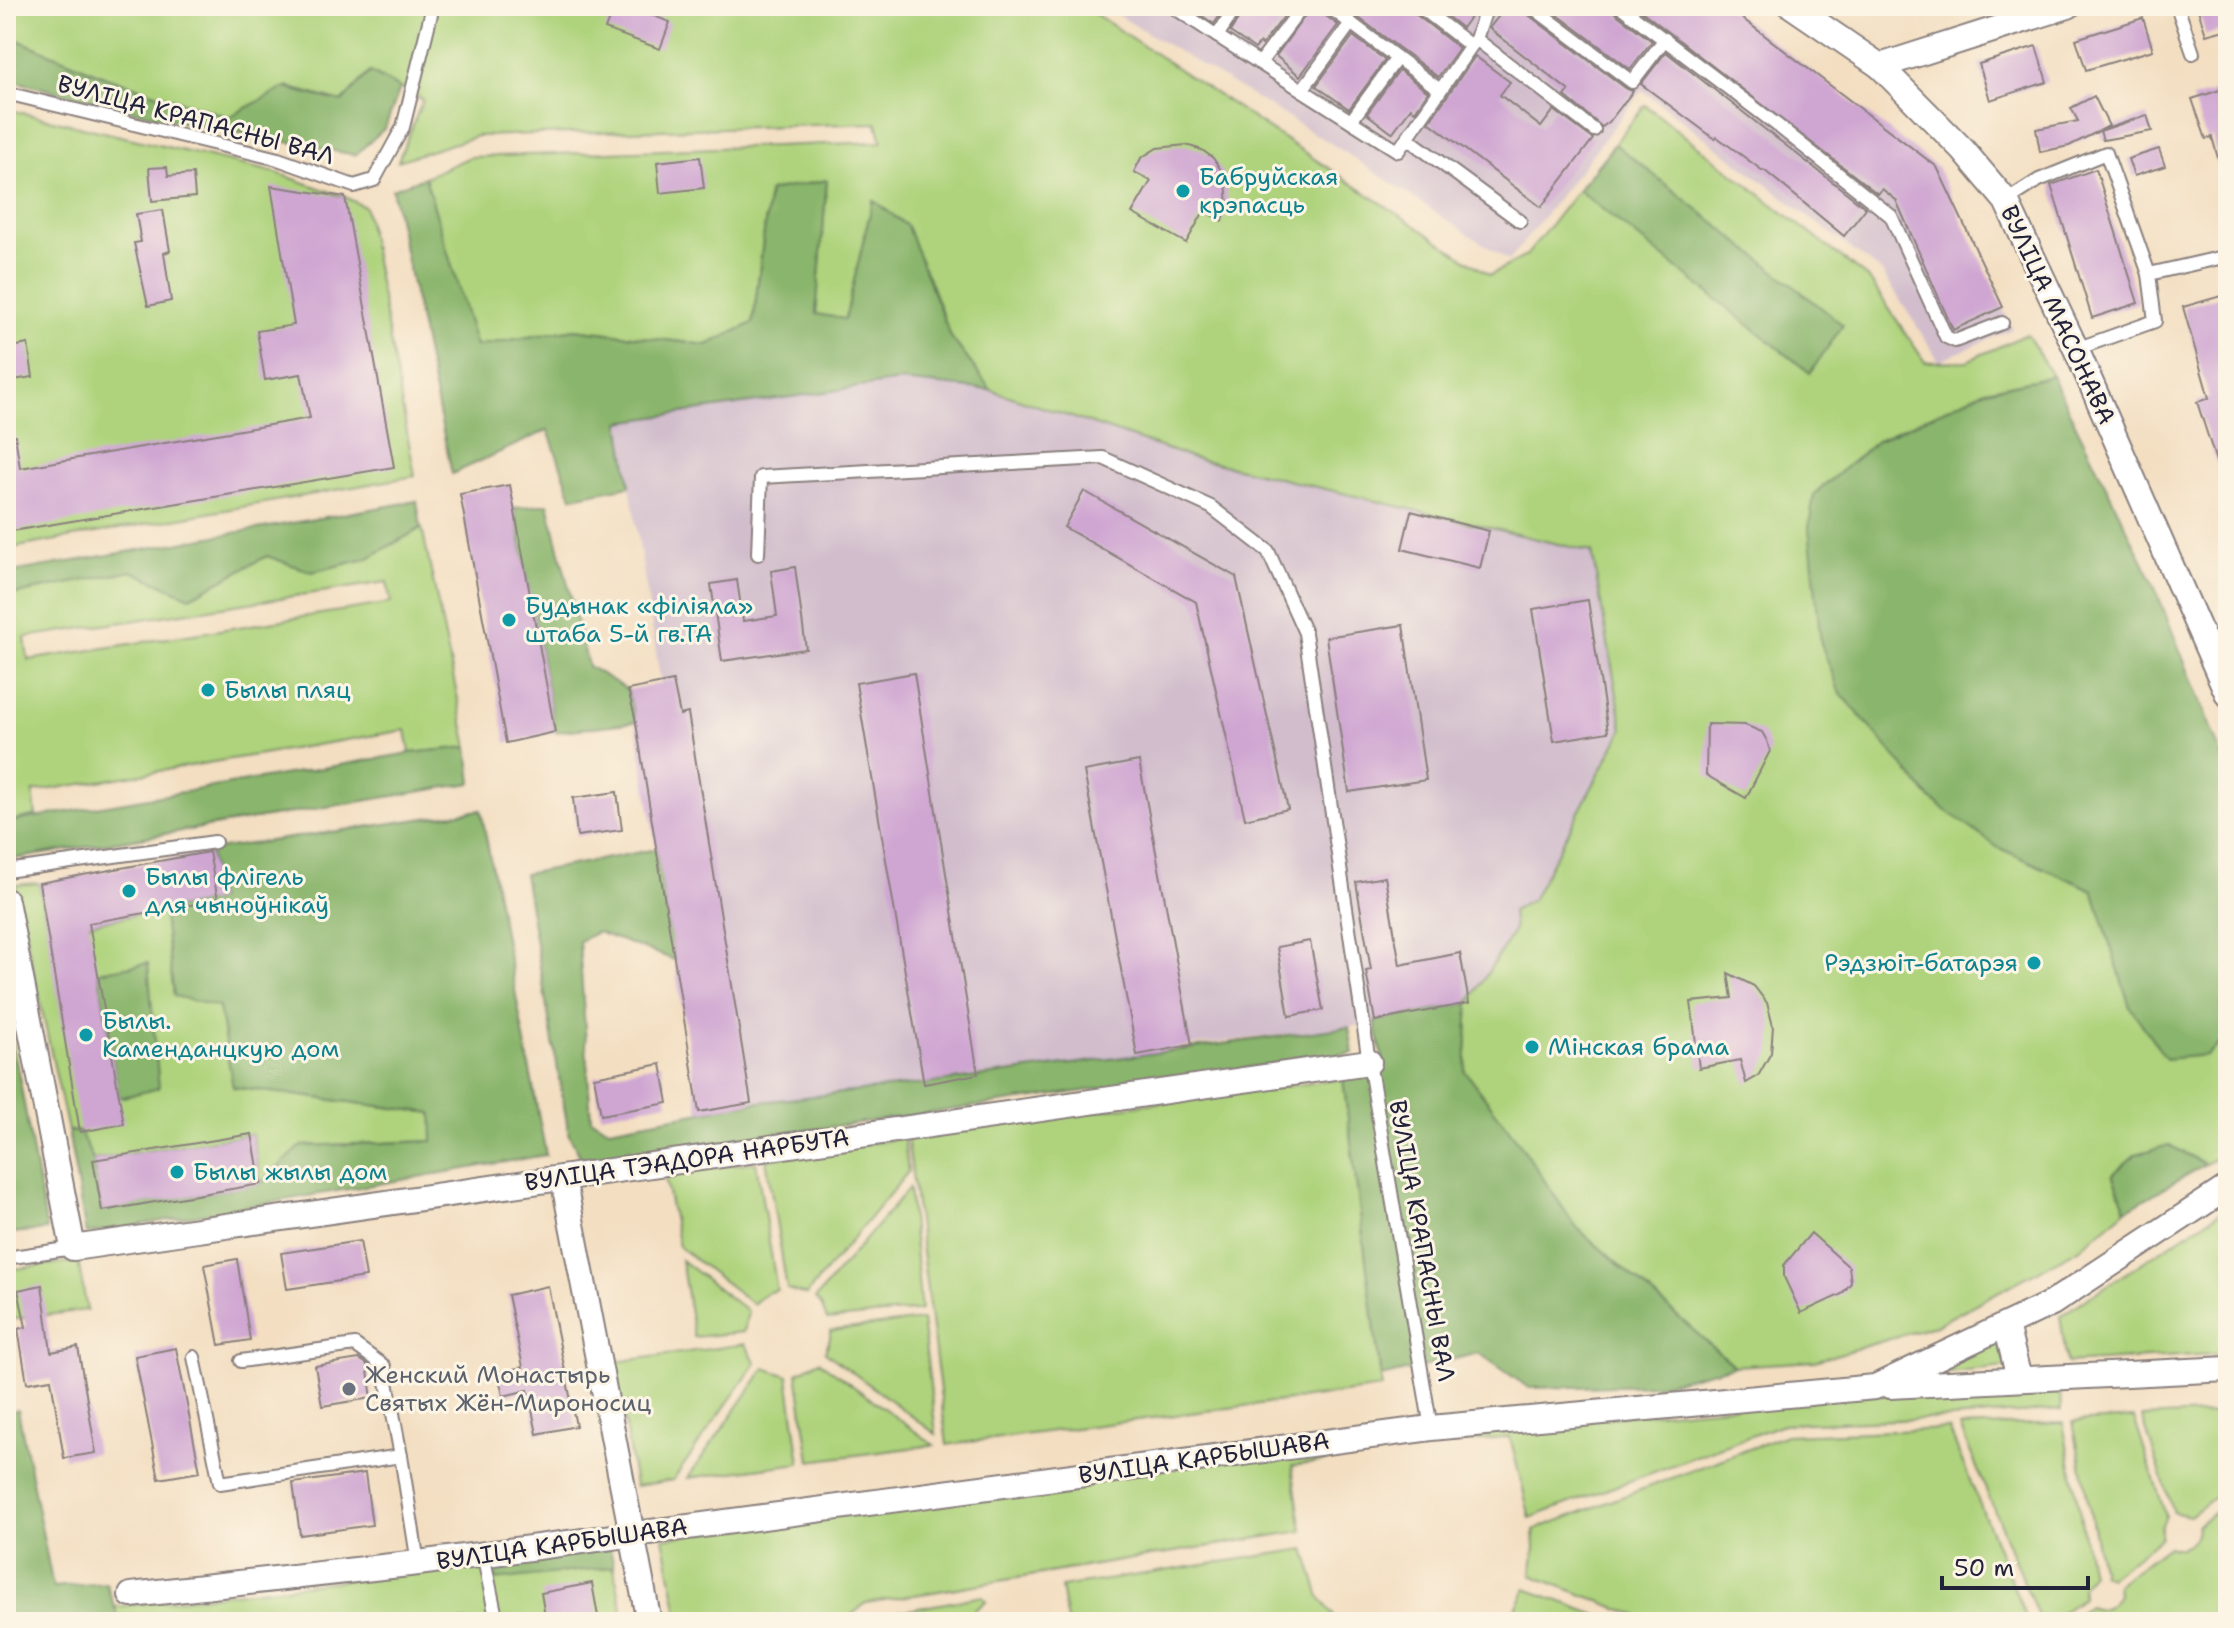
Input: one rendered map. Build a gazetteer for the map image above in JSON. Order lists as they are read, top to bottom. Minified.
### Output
{"streets":{"street":["ВУЛІЦА МАСОНАВА","ВУЛІЦА ТЭАДОРА НАРБУТА","ВУЛІЦА КАРБЫШАВА"],"lane":["ВУЛІЦА КРАПАСНЫ ВАЛ"]},"crossings":[["ВУЛІЦА КРАПАСНЫ ВАЛ","ВУЛІЦА ТЭАДОРА НАРБУТА"],["ВУЛІЦА КРАПАСНЫ ВАЛ","ВУЛІЦА КАРБЫШАВА"]],"places":["Бабруйская крэпасць","Будынак «філіяла» штаба 5-й гв.ТА","Былы пляц","Былы флігель для чыноўнікаў","Рэдзюіт-батарэя","Былы. Каменданцкую дом","Мінская брама","Былы жылы дом","Женский Монастырь Святых Жён-Мироносиц"],"scale_bar":"50 m"}
